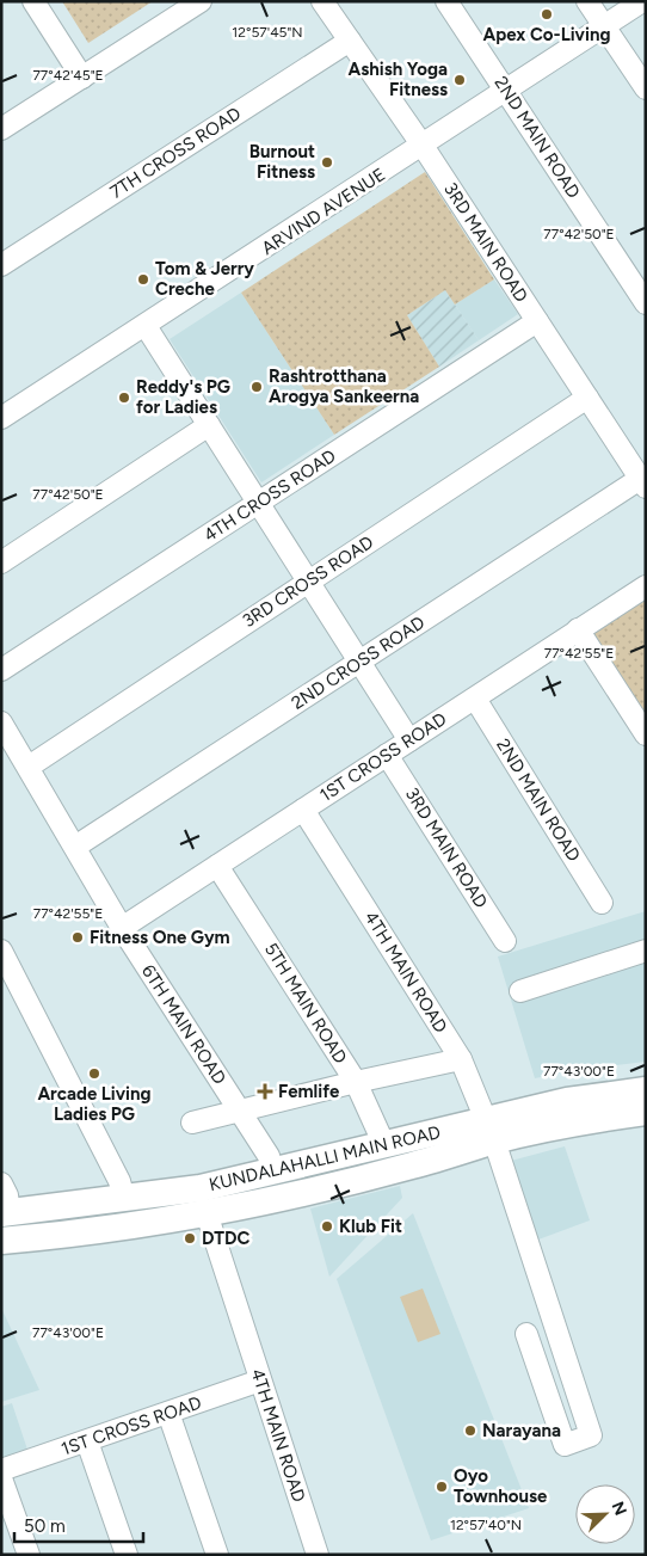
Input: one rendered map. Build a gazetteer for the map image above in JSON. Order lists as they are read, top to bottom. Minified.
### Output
{"streets":{"main road":["KUNDALAHALLI MAIN ROAD"],"street":["2ND MAIN ROAD","7TH CROSS ROAD","ARVIND AVENUE","3RD MAIN ROAD","4TH CROSS ROAD","3RD CROSS ROAD","2ND CROSS ROAD","1ST CROSS ROAD","4TH MAIN ROAD","5TH MAIN ROAD","6TH MAIN ROAD"]},"crossings":[["2ND MAIN ROAD","ARVIND AVENUE"],["2ND MAIN ROAD","1ST CROSS ROAD"],["7TH CROSS ROAD","3RD MAIN ROAD"],["ARVIND AVENUE","3RD MAIN ROAD"],["3RD MAIN ROAD","4TH CROSS ROAD"],["3RD MAIN ROAD","3RD CROSS ROAD"],["3RD MAIN ROAD","2ND CROSS ROAD"],["3RD MAIN ROAD","1ST CROSS ROAD"],["3RD CROSS ROAD","6TH MAIN ROAD"],["2ND CROSS ROAD","6TH MAIN ROAD"],["1ST CROSS ROAD","4TH MAIN ROAD"],["1ST CROSS ROAD","5TH MAIN ROAD"],["1ST CROSS ROAD","6TH MAIN ROAD"],["4TH MAIN ROAD","KUNDALAHALLI MAIN ROAD"],["5TH MAIN ROAD","KUNDALAHALLI MAIN ROAD"],["6TH MAIN ROAD","KUNDALAHALLI MAIN ROAD"]],"places":{"other":["Apex Co-Living","Ashish Yoga Fitness","Burnout Fitness","Tom & Jerry Creche","Rashtrotthana Arogya Sankeerna","Reddy's PG for Ladies","Fitness One Gym","Arcade Living Ladies PG","Klub Fit","DTDC","Narayana","Oyo Townhouse"],"health":["Femlife"]},"scale_bar":"50 m","north":"top right","coordinates":["12°57'45\"N","77°42'45\"E","77°42'50\"E","77°42'55\"E","77°43'00\"E","12°57'40\"N"]}
